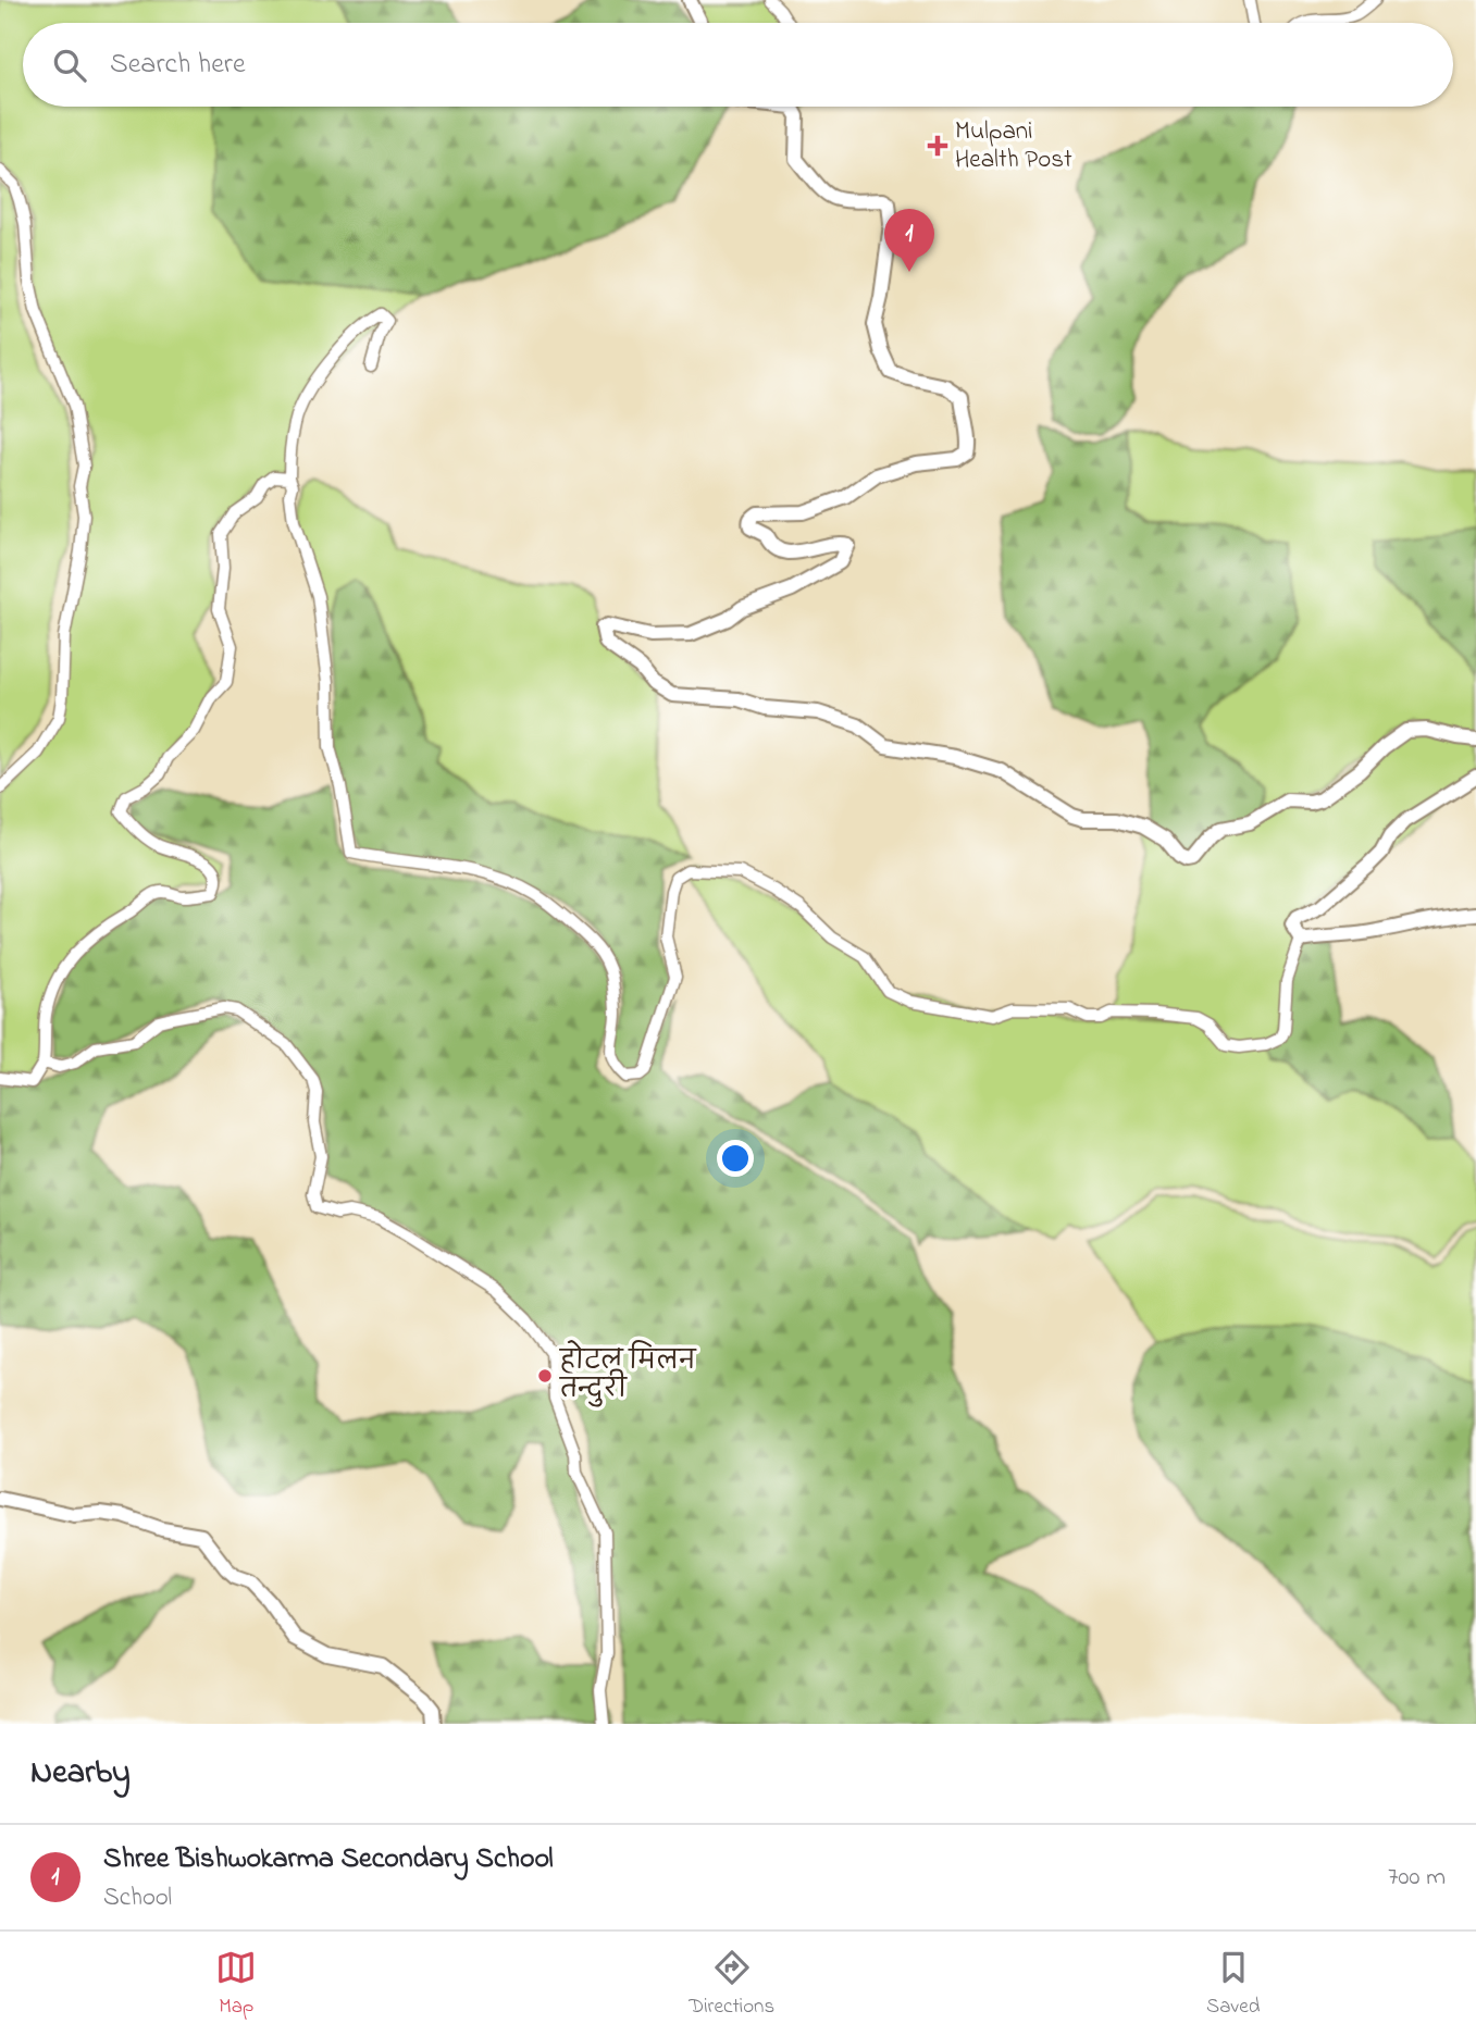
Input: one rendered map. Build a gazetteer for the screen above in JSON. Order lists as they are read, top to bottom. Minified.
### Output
{"places":{"health":["Mulpani Health Post"],"other":["होटल मिलन तन्दुरी"]},"page":{"search":"Search here","pins":"1","heading":"Nearby","list":[{"mark":"1","name":"Shree Bishwokarma Secondary School","note":"School","value":"700 m"}],"nav":["Map","Directions","Saved"]}}
